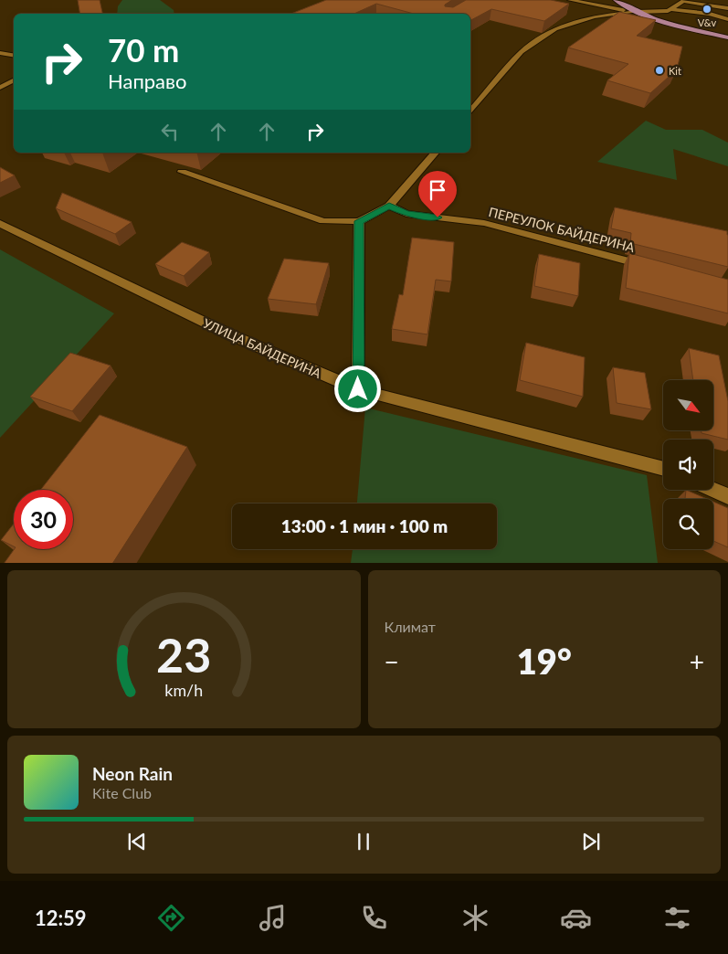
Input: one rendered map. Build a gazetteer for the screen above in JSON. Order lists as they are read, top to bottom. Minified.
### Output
{"streets":{"street":["ПЕРЕУЛОК БАЙДЕРИНА","УЛИЦА БАЙДЕРИНА"]},"places":["V&v","Kit"],"north":"bottom right","page":{"turn":["70 m","Направо"],"limit":"30","trip":"13:00 · 1 мин · 100 m","tile":"Климат","heat":["−","19°","+"],"song":["Neon Rain","Kite Club"],"tabs":"12:59","gauge":["23","km/h"]}}
